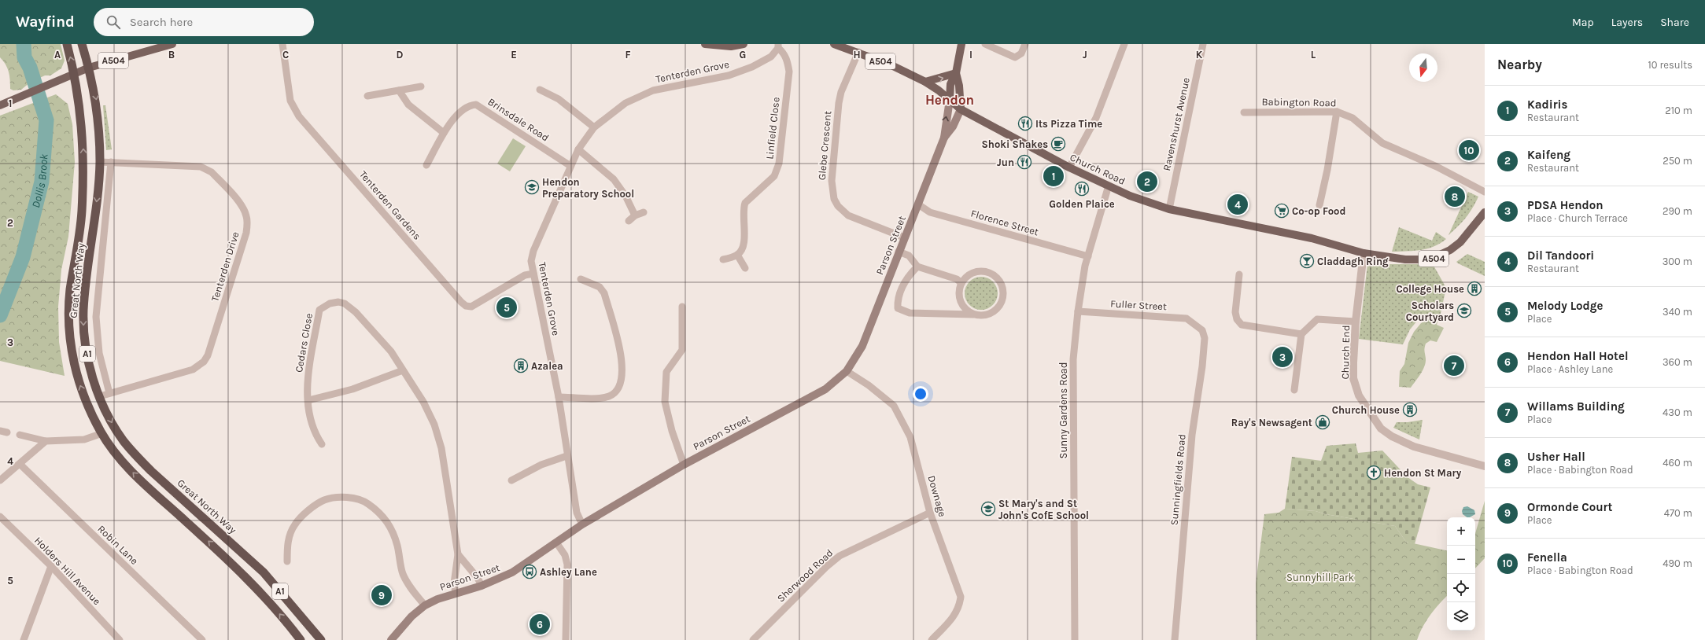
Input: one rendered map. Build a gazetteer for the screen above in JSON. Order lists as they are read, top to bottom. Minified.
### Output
{"streets":{"highway":["Great North Way","A1"],"main road":["A504","Church Road","Parson Street"],"street":["Tenterden Grove","Babington Road","Brinsdale Road","Ravenshurst Avenue","Linfield Close","Glebe Crescent","Tenterden Gardens","Florence Street","Tenterden Drive","Fuller Street","Cedars Close","Church End","Sunny Gardens Road","Sunningfields Road","Downage","Robin Lane","Holders Hill Avenue","Sherwood Road"]},"crossings":[["A504","Glebe Crescent"],["A504","Church Road"],["A504","Parson Street"],["A504","Great North Way"],["A504","Church End"],["Tenterden Grove","Brinsdale Road"],["Tenterden Grove","Linfield Close"],["Tenterden Grove","Tenterden Gardens"],["Tenterden Grove","Parson Street"],["Ravenshurst Avenue","Church Road"],["Glebe Crescent","Parson Street"],["Church Road","Parson Street"],["Church Road","Church End"],["Church Road","Sunny Gardens Road"],["Florence Street","Parson Street"],["Florence Street","Sunny Gardens Road"],["Parson Street","Cedars Close"],["Parson Street","Downage"],["Tenterden Drive","Great North Way"],["Fuller Street","Sunny Gardens Road"],["Fuller Street","Sunningfields Road"],["Downage","Sherwood Road"]],"districts":["Hendon"],"water":["Dollis Brook"],"parks":["Sunnyhill Park"],"places":{"restaurant":["Its Pizza Time","Jun","Golden Plaice"],"cafe":["Shoki Shakes"],"school or university":["Hendon Preparatory School","Scholars Courtyard","St Mary's and St John's CofE School"],"supermarket":["Co-op Food"],"bar":["Claddagh Ring"],"building":["College House","Azalea","Church House"],"shop":["Ray's Newsagent"],"church":["Hendon St Mary"],"bus stop":["Ashley Lane"]},"north":"bottom","page":{"header":"Wayfind","search":"Search here","nav":["Map","Layers","Share"],"heading":["Nearby","10 results"],"list":[{"mark":"1","name":"Kadiris","note":"Restaurant","value":"210 m"},{"mark":"2","name":"Kaifeng","note":"Restaurant","value":"250 m"},{"mark":"3","name":"PDSA Hendon","note":"Place · Church Terrace","value":"290 m"},{"mark":"4","name":"Dil Tandoori","note":"Restaurant","value":"300 m"},{"mark":"5","name":"Melody Lodge","note":"Place","value":"340 m"},{"mark":"6","name":"Hendon Hall Hotel","note":"Place · Ashley Lane","value":"360 m"},{"mark":"7","name":"Willams Building","note":"Place","value":"430 m"},{"mark":"8","name":"Usher Hall","note":"Place · Babington Road","value":"460 m"},{"mark":"9","name":"Ormonde Court","note":"Place","value":"470 m"},{"mark":"10","name":"Fenella","note":"Place · Babington Road","value":"490 m"}],"pins":["10","1","2","8","4","5","3","7","9","6"],"map_buttons":["+","−"]},"grid":{"columns":["A","B","C","D","E","F","G","H","I","J","K","L"],"rows":["1","2","3","4","5"]}}
